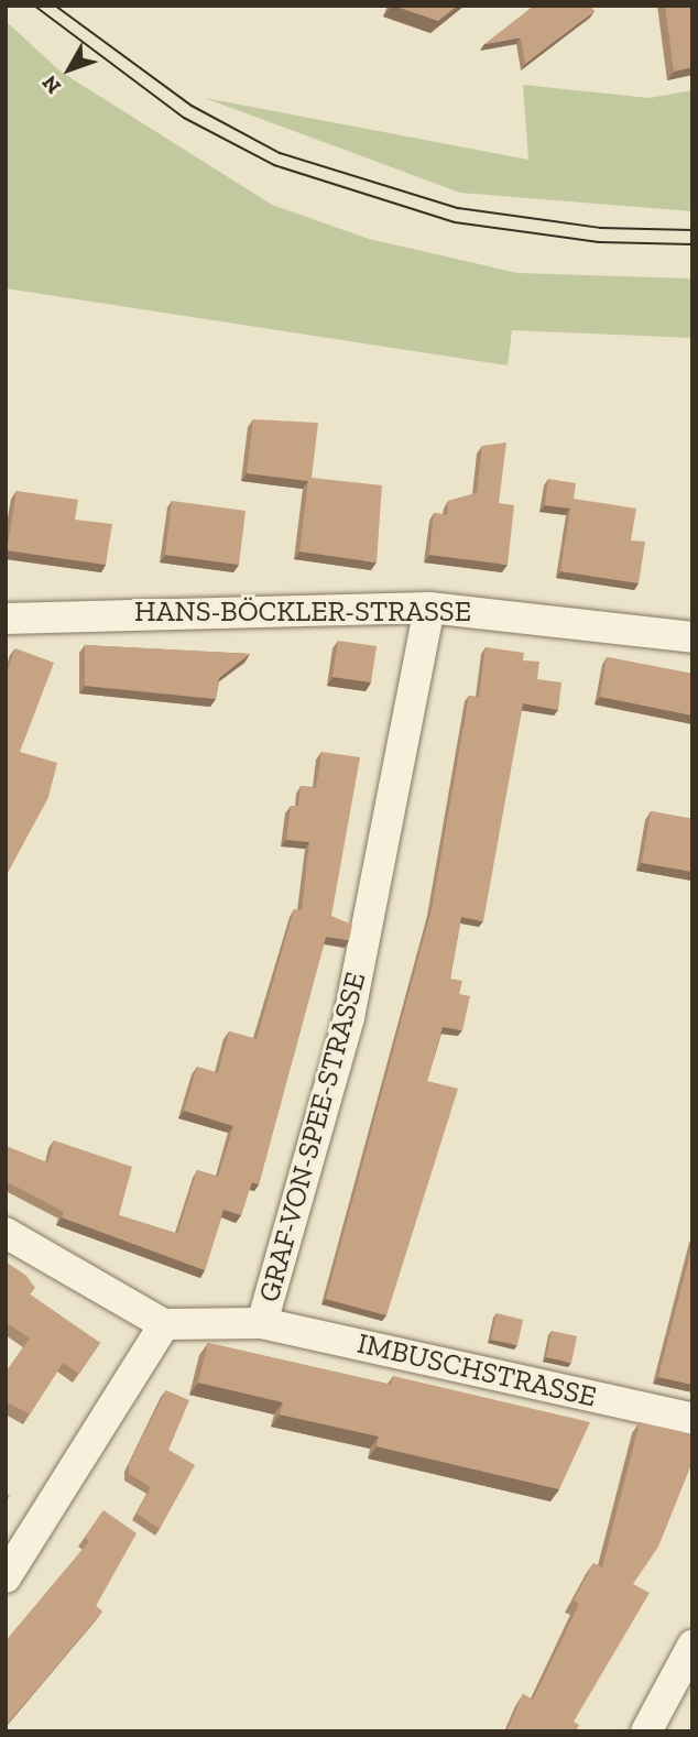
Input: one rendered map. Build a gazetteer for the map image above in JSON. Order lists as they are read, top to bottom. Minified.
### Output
{"streets":{"street":["HANS-BÖCKLER-STRASSE","GRAF-VON-SPEE-STRASSE","IMBUSCHSTRASSE"]},"crossings":[["HANS-BÖCKLER-STRASSE","GRAF-VON-SPEE-STRASSE"],["GRAF-VON-SPEE-STRASSE","IMBUSCHSTRASSE"]],"north":"bottom left"}
